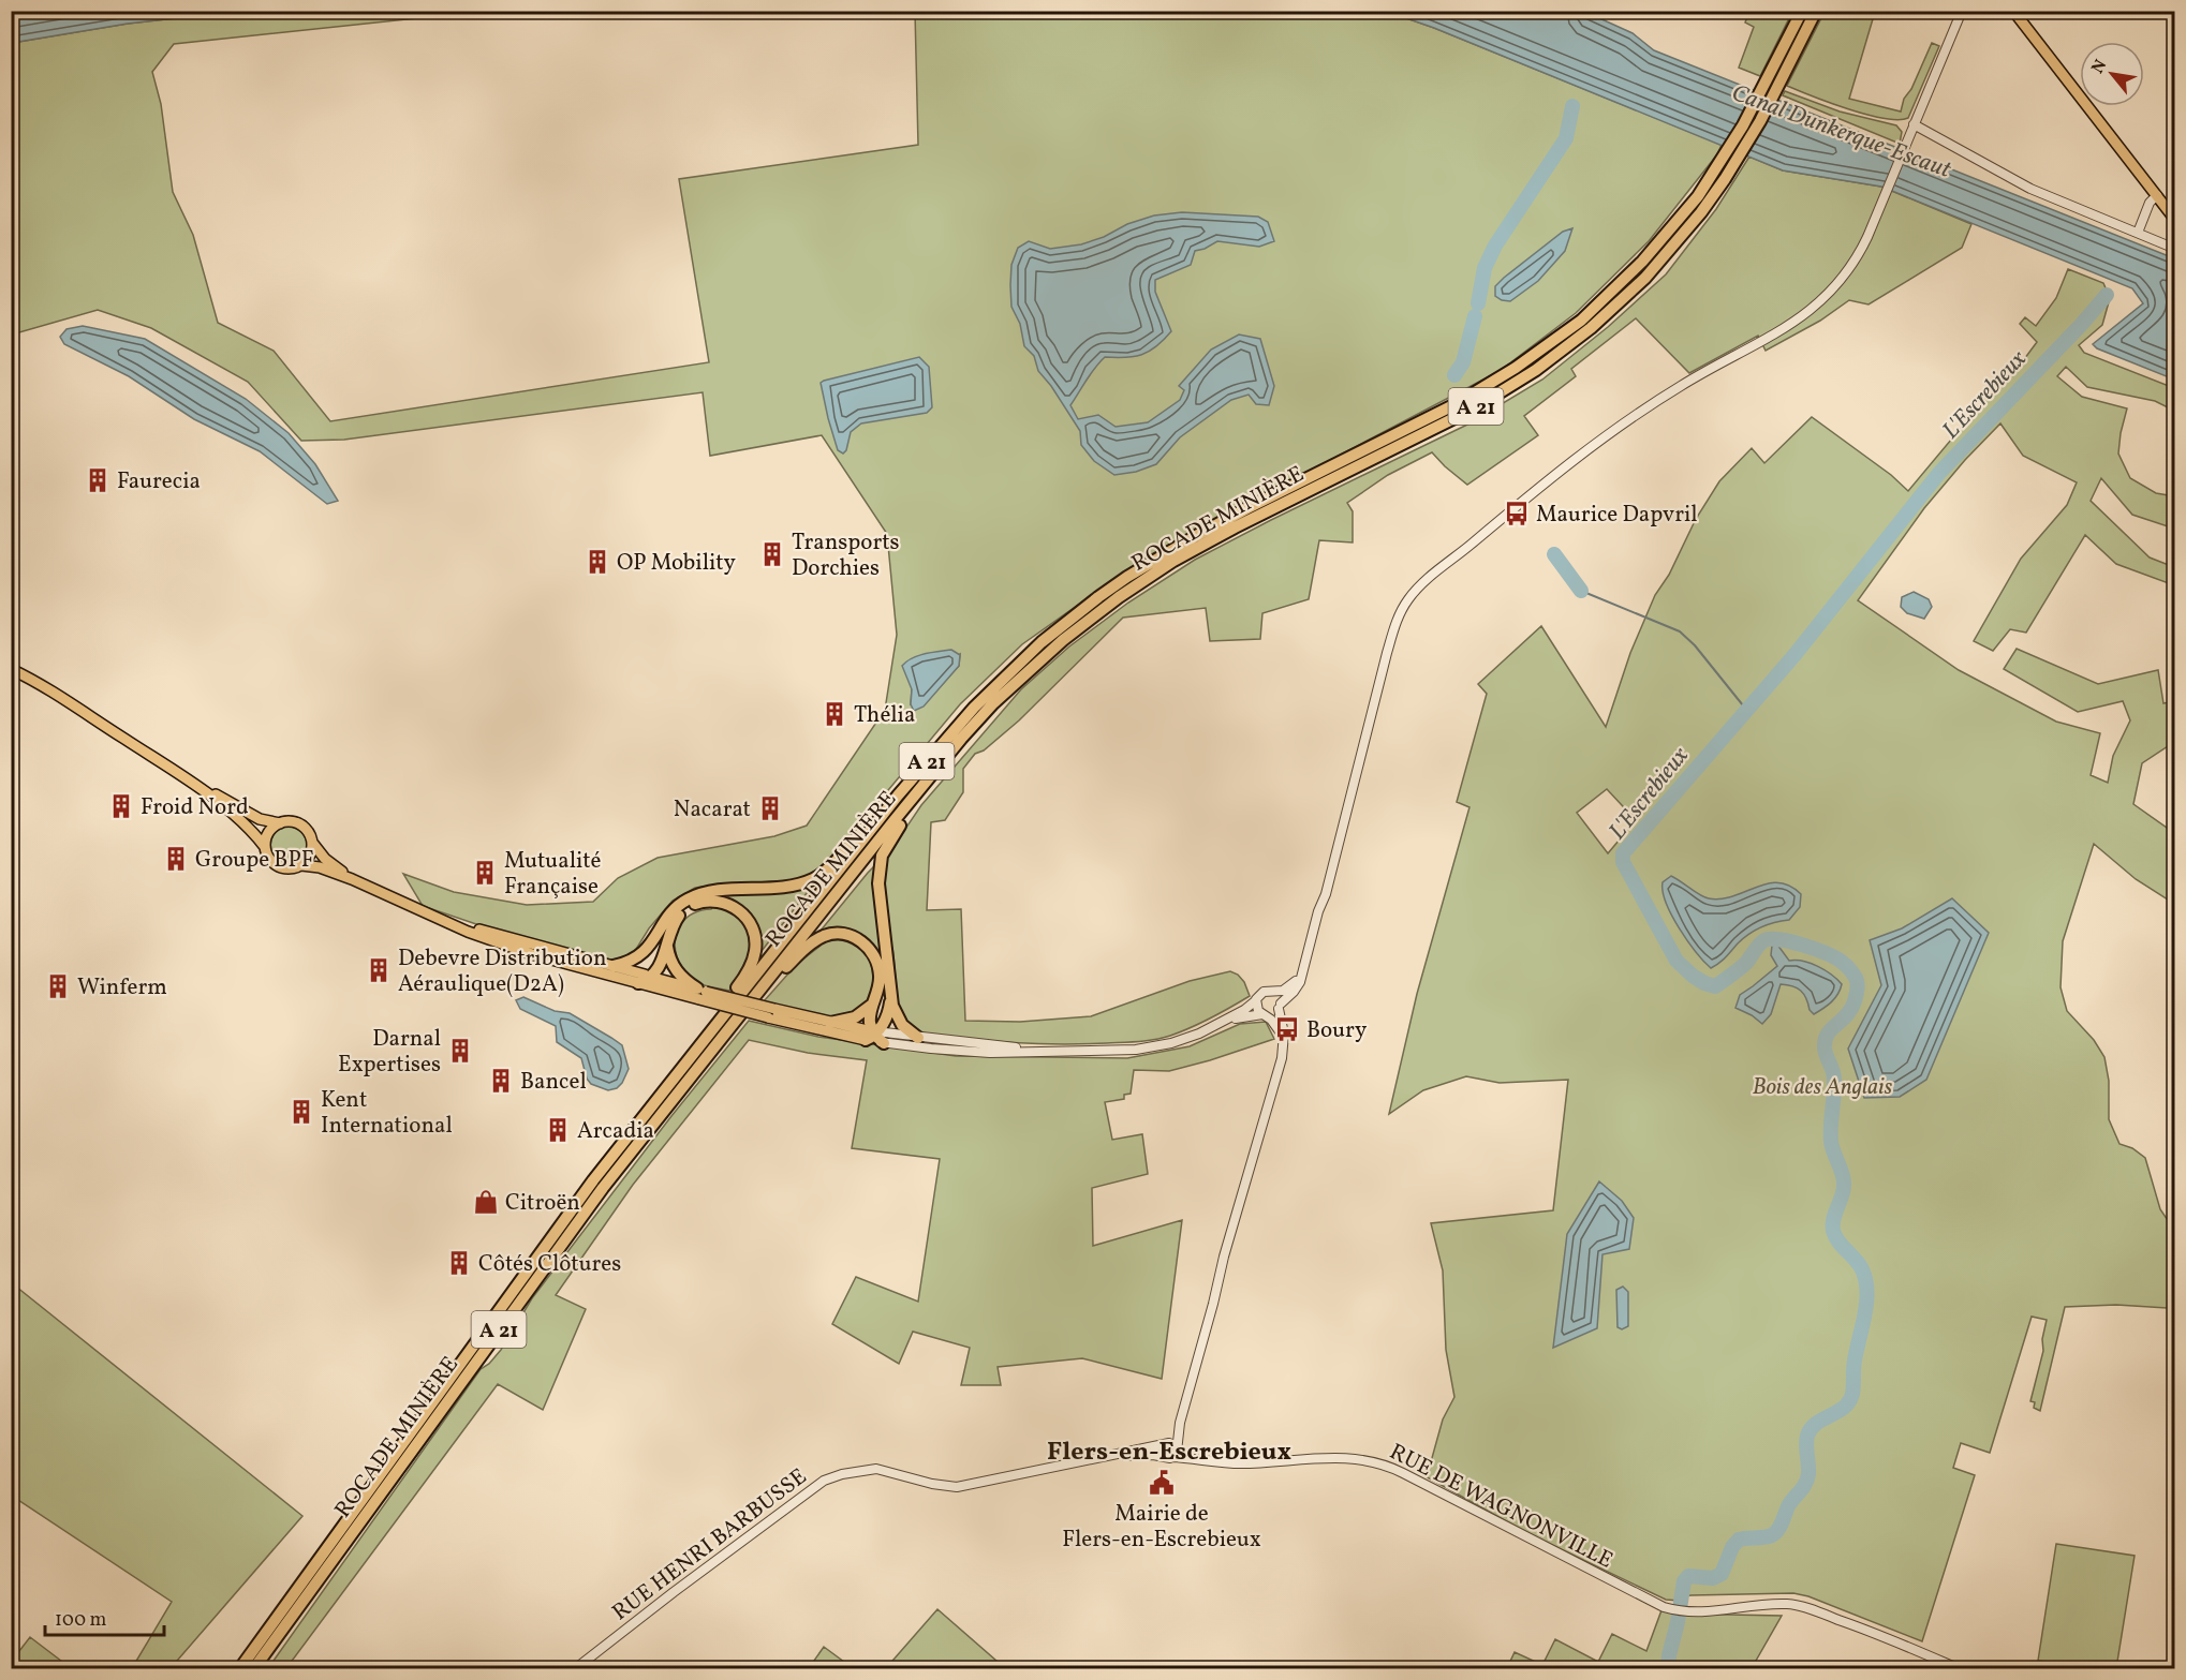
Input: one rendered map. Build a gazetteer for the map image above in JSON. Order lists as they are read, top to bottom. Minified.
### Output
{"streets":{"highway":["A 21","ROCADE MINIÈRE"],"street":["RUE DE WAGNONVILLE","RUE HENRI BARBUSSE"]},"crossings":[["RUE DE WAGNONVILLE","RUE HENRI BARBUSSE"]],"districts":["Flers-en-Escrebieux"],"water":["Canal Dunkerque-Escaut","L'Escrebieux"],"parks":["Bois des Anglais"],"places":{"building":["Faurecia","Transports Dorchies","OP Mobility","Thélia","Froid Nord","Nacarat","Groupe BPF","Mutualité Française","Debevre Distribution Aéraulique(D2A)","Winferm","Darnal Expertises","Bancel","Kent International","Arcadia","Côtés Clôtures"],"bus stop":["Maurice Dapvril","Boury"],"shop":["Citroën"],"public building":["Mairie de Flers-en-Escrebieux"]},"scale_bar":"100 m","north":"top left"}
